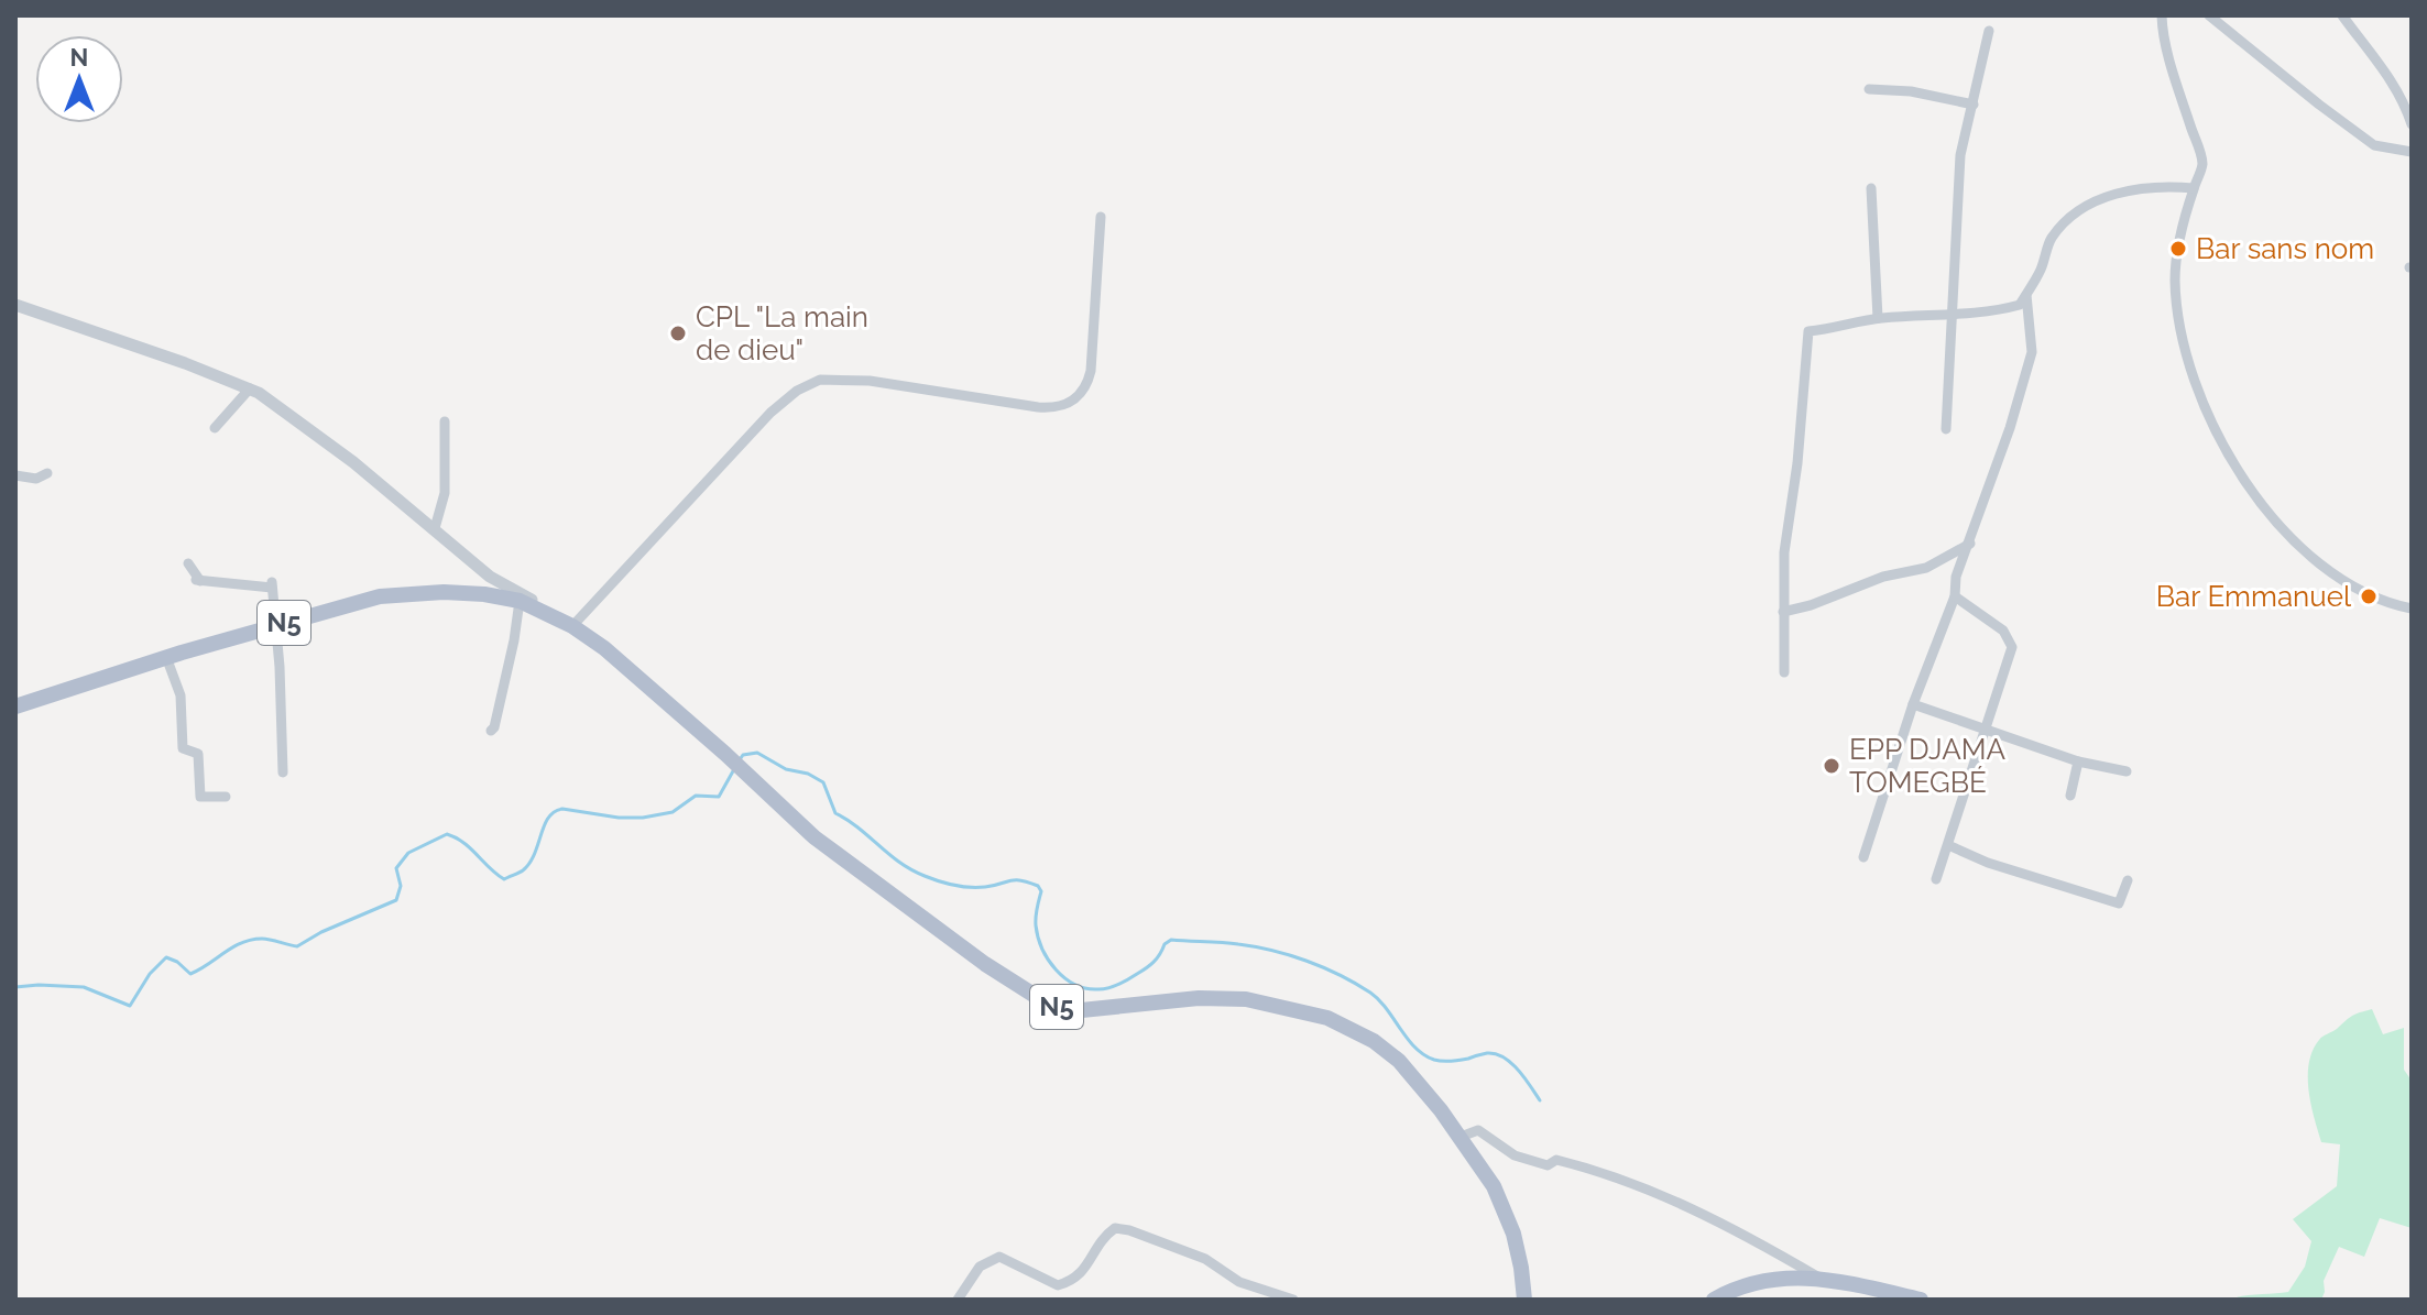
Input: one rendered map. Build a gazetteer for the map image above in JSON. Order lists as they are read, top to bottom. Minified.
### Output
{"streets":{"main road":["N5"]},"places":["Bar sans nom","CPL \"La main de dieu\"","Bar Emmanuel","EPP DJAMA TOMEGBÉ"],"north":"top"}
